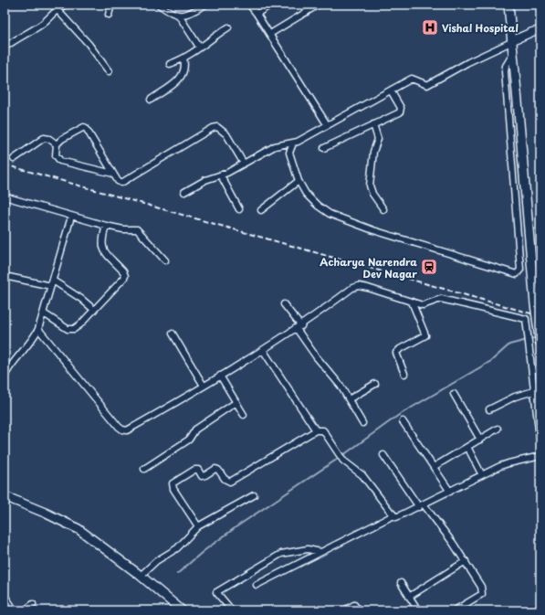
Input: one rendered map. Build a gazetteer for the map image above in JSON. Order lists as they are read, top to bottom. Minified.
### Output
{"places":{"hospital":["Vishal Hospital"],"station":["Acharya Narendra Dev Nagar"]}}
